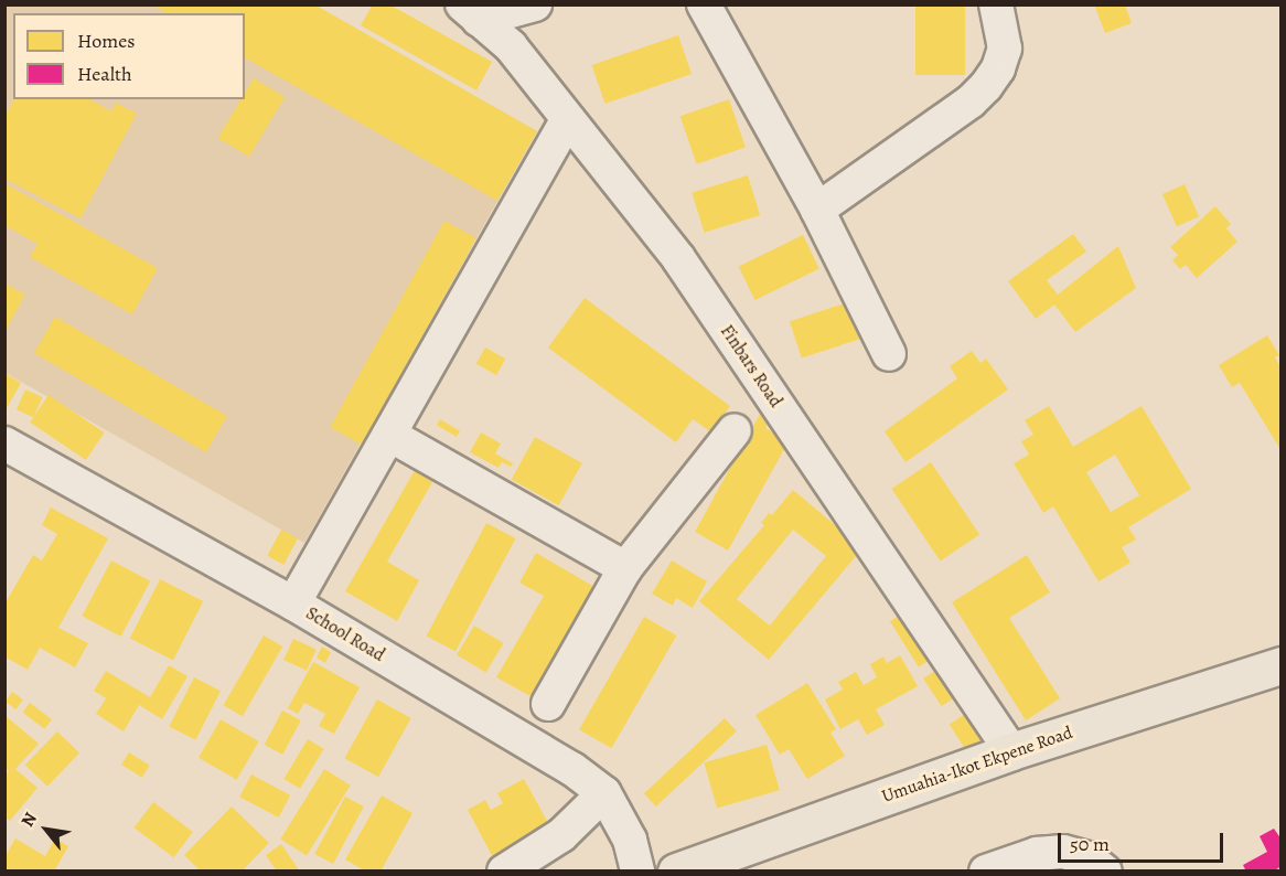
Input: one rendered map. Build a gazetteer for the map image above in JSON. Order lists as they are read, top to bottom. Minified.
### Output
{"streets":{"main road":["Umuahia-Ikot Ekpene Road"],"street":["Finbars Road","School Road"]},"crossings":[["Finbars Road","Umuahia-Ikot Ekpene Road"]],"legend":["Homes","Health"],"scale_bar":"50 m","north":"top left"}
